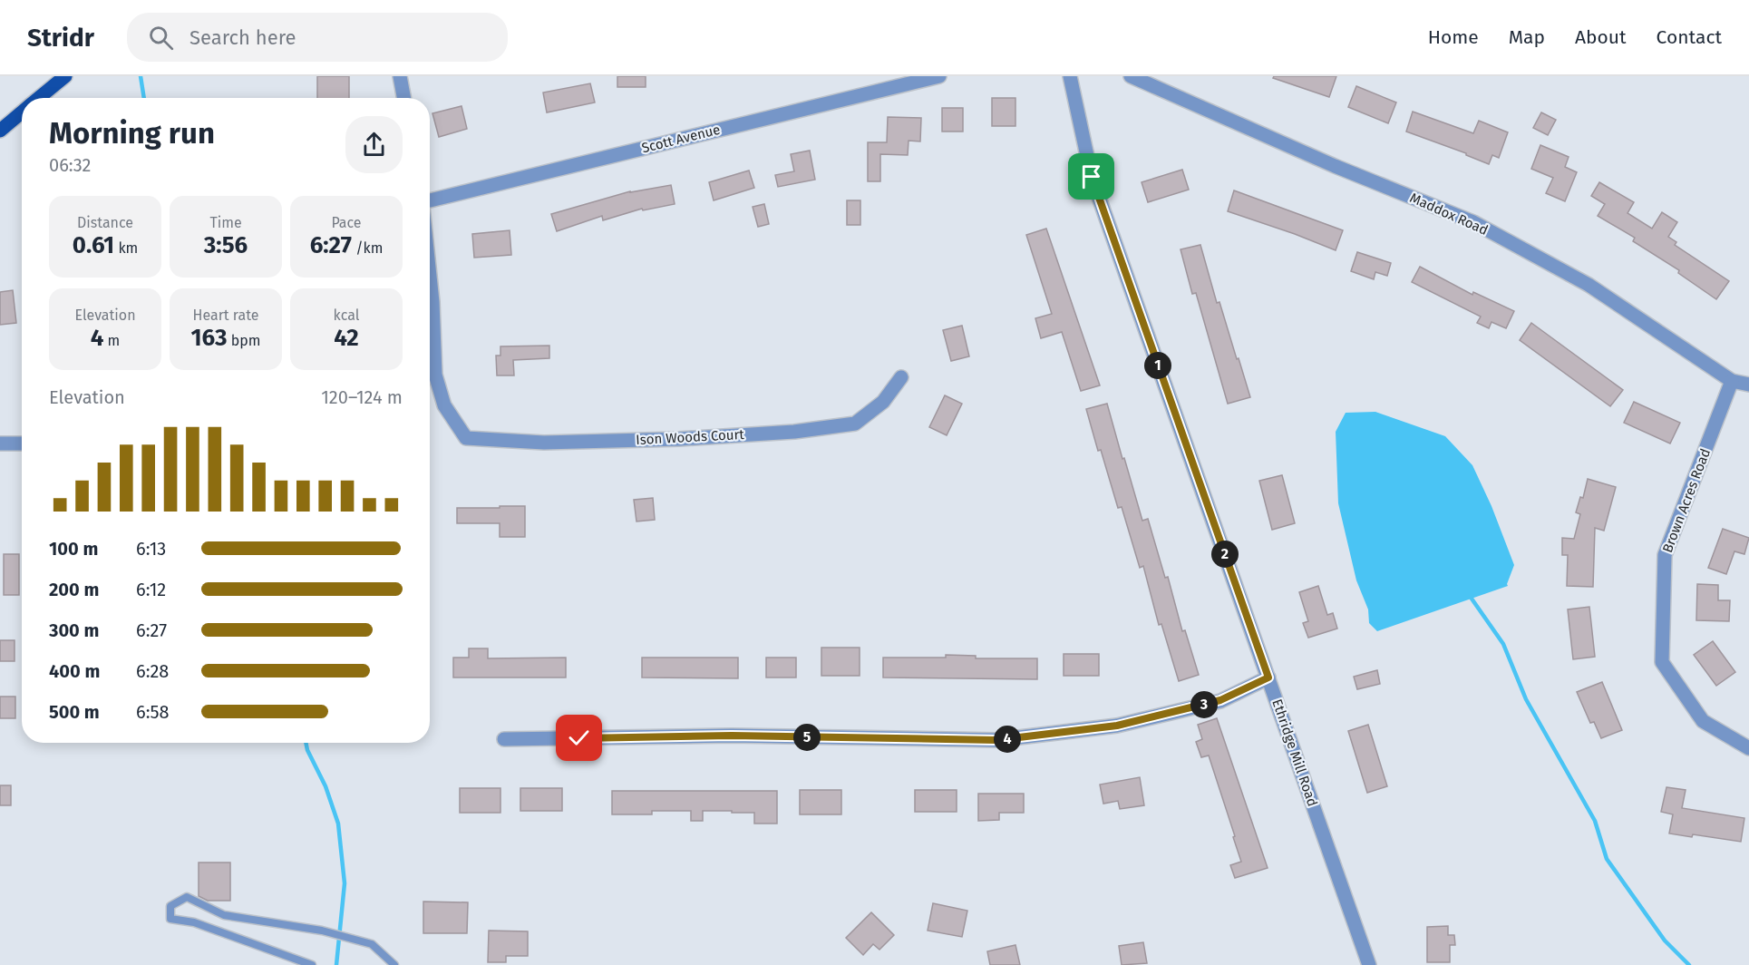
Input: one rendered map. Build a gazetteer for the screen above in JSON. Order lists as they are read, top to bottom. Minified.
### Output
{"streets":{"street":["Scott Avenue","Maddox Road","Ison Woods Court","Brown Acres Road","Ethridge Mill Road"]},"crossings":[["Maddox Road","Brown Acres Road"]],"page":{"header":"Stridr","search":"Search here","nav":["Home","Map","About","Contact"],"heading":["Morning run","06:32"],"stats":[["Distance","0.61 km"],["Time","3:56"],["Pace","6:27 /km"],["Elevation","4 m"],["Heart rate","163 bpm"],["kcal","42"]],"pins":["1","2","3","5","4"],"chart":["Elevation","120–124 m"],"list":[{"name":"100 m","note":"6:13"},{"name":"200 m","note":"6:12"},{"name":"300 m","note":"6:27"},{"name":"400 m","note":"6:28"},{"name":"500 m","note":"6:58"}]}}
